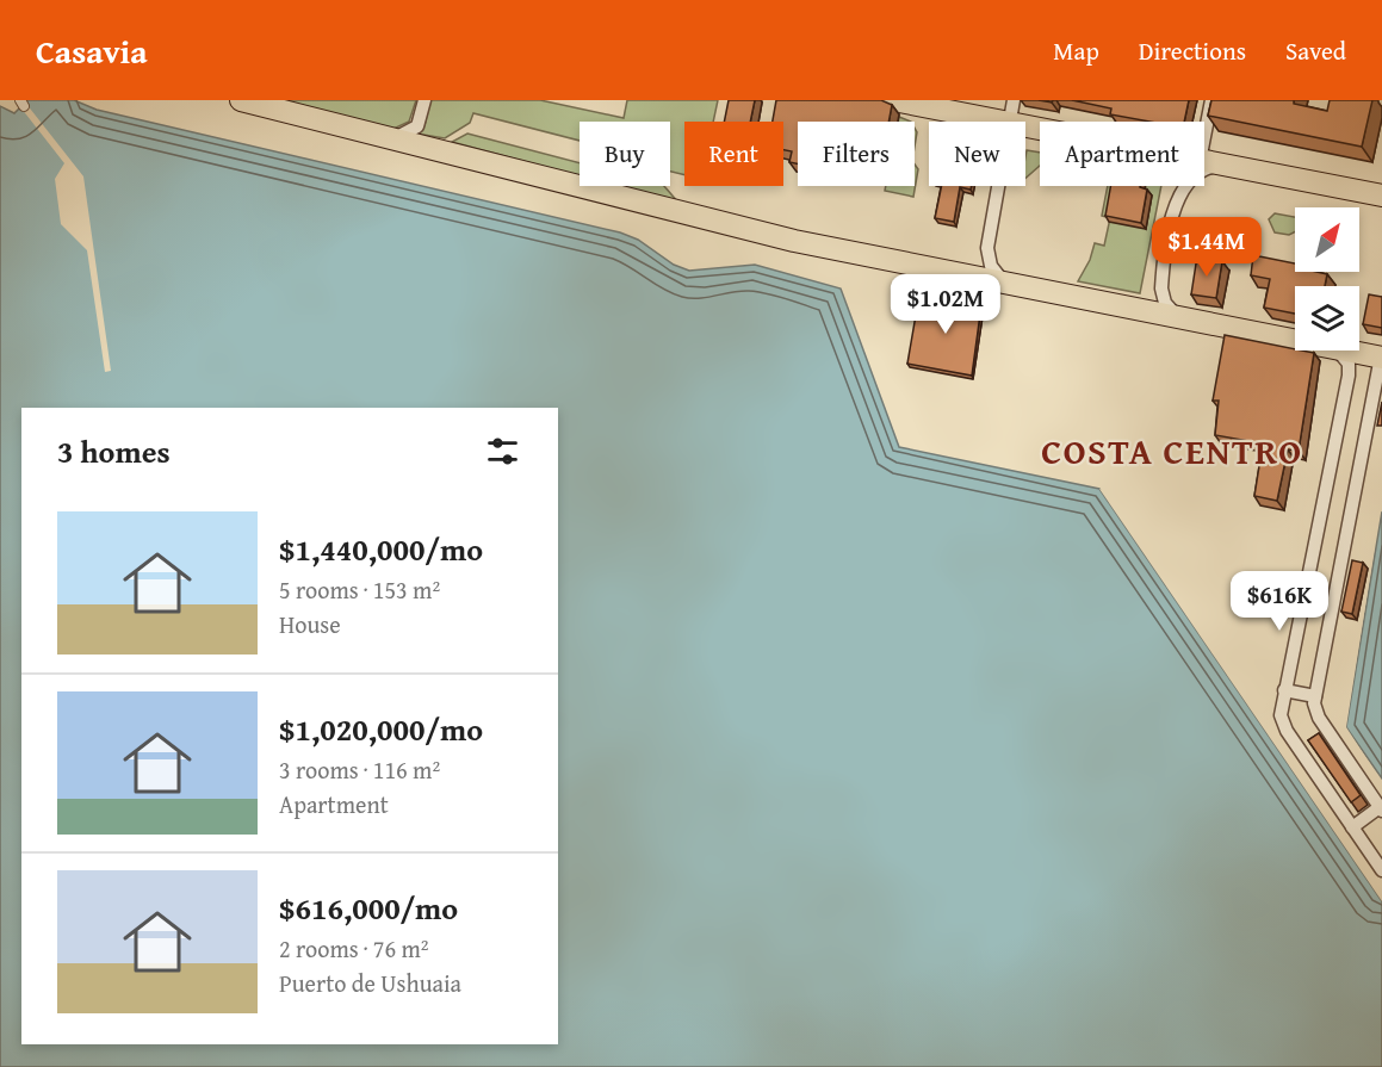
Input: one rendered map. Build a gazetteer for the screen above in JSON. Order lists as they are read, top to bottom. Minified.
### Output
{"districts":["COSTA CENTRO"],"north":"top right","page":{"header":"Casavia","nav":["Map","Directions","Saved"],"chip":["Buy","Rent","Filters","New","Apartment"],"price":["$1.44M","$1.02M","$616K"],"heading":"3 homes","list":[{"name":"$1,440,000/mo","note":"5 rooms · 153 m² · House"},{"name":"$1,020,000/mo","note":"3 rooms · 116 m² · Apartment"},{"name":"$616,000/mo","note":"2 rooms · 76 m² · Puerto de Ushuaia"}]}}
